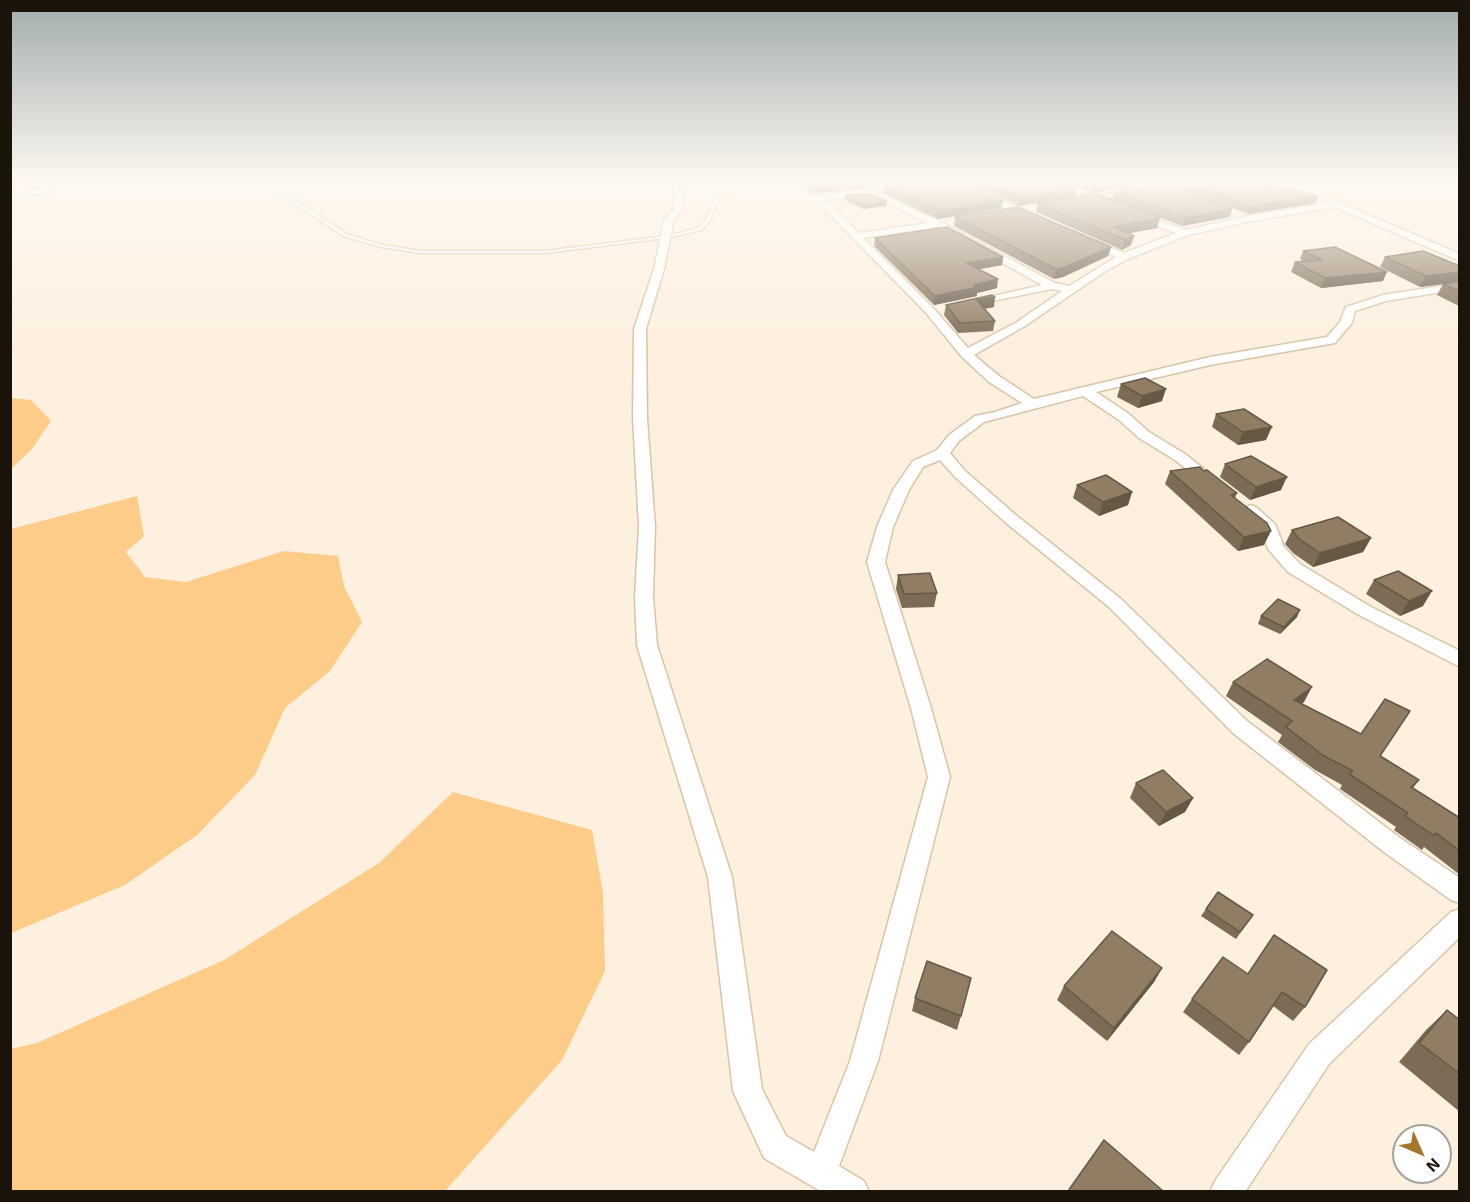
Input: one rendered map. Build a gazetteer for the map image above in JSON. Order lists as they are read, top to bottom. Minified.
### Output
{"north":"bottom right"}
